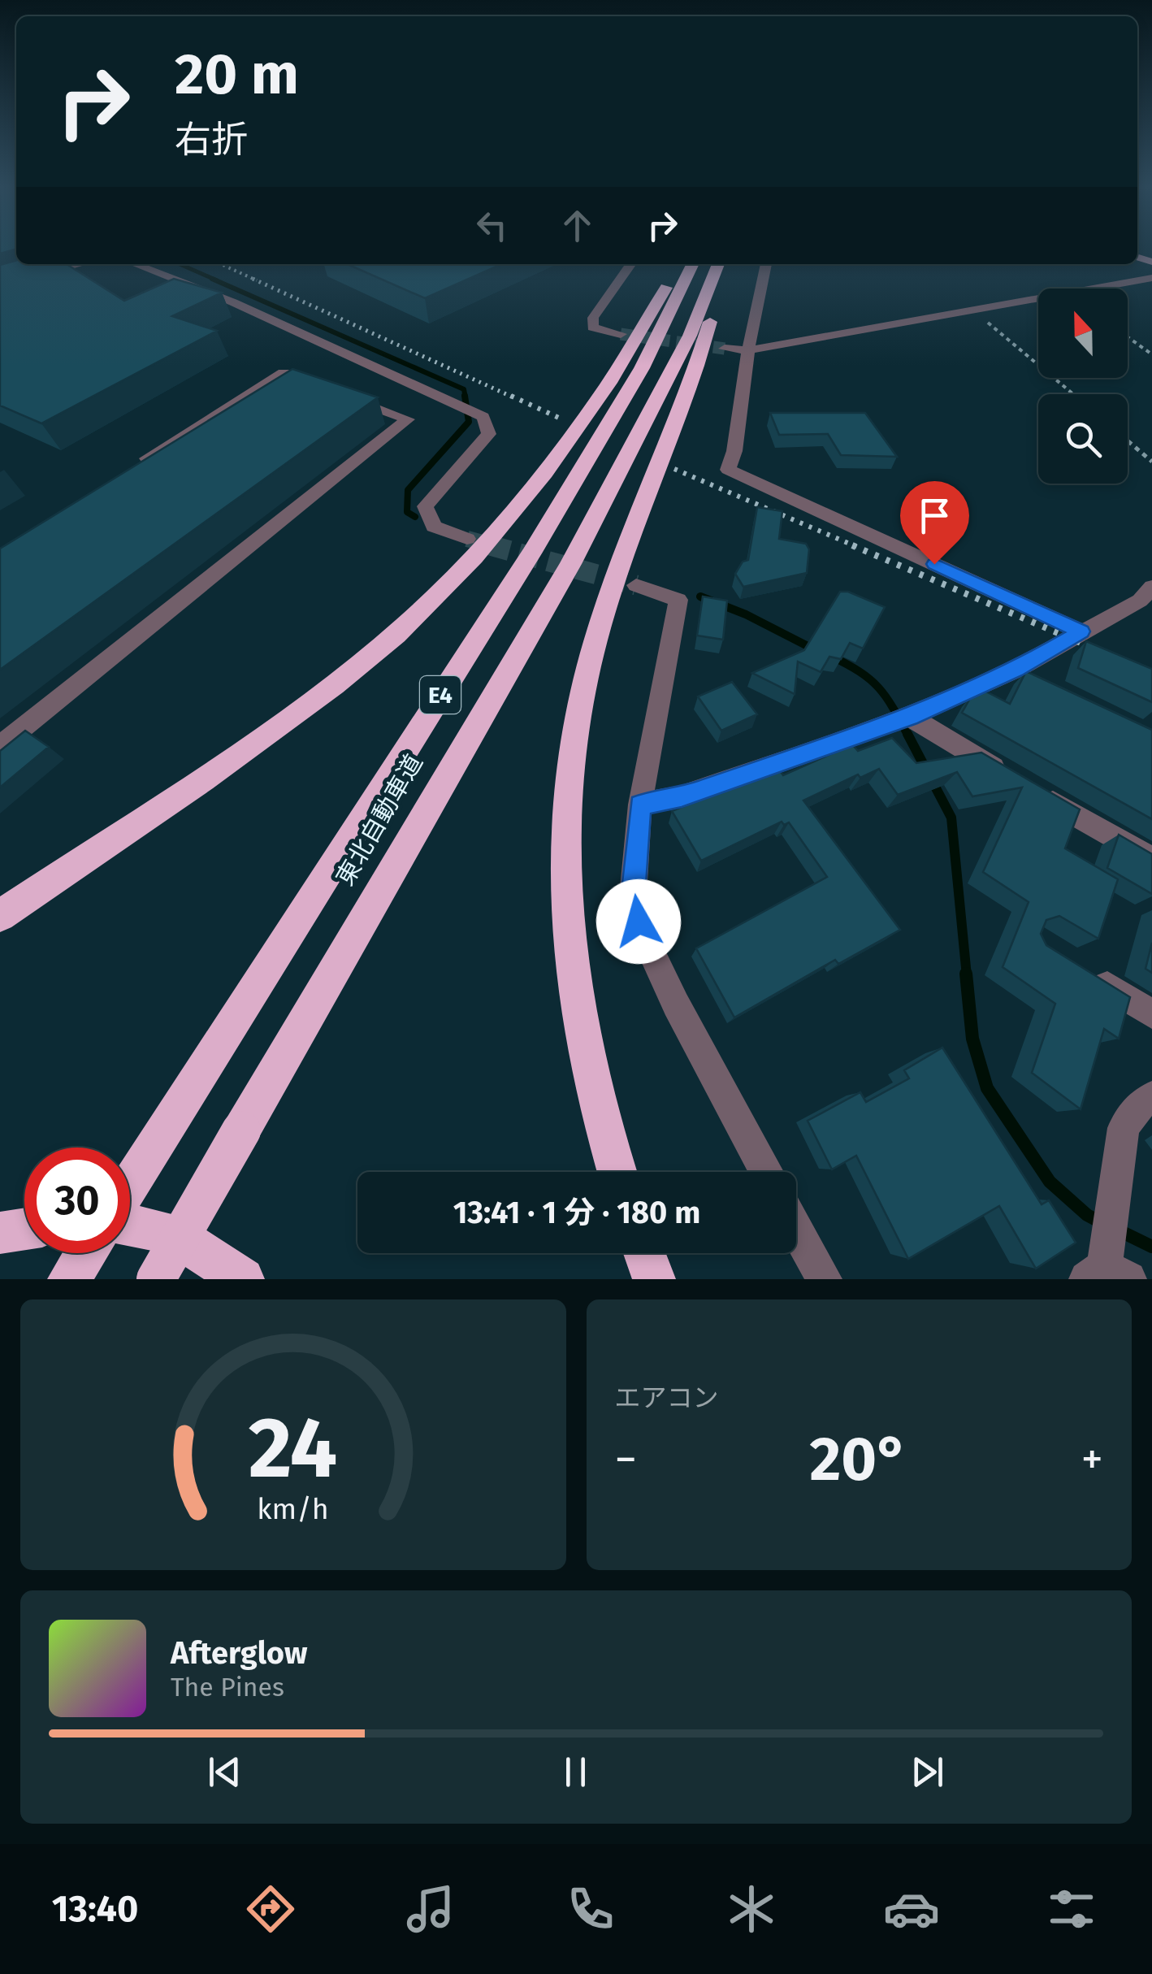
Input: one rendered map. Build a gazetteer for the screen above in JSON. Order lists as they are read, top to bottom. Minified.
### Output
{"streets":{"highway":["E4","東北自動車道"]},"north":"top","page":{"turn":["20 m","右折"],"limit":"30","trip":"13:41 · 1 分 · 180 m","tile":"エアコン","heat":["−","20°","+"],"song":["Afterglow","The Pines"],"tabs":"13:40","gauge":["24","km/h"]}}
